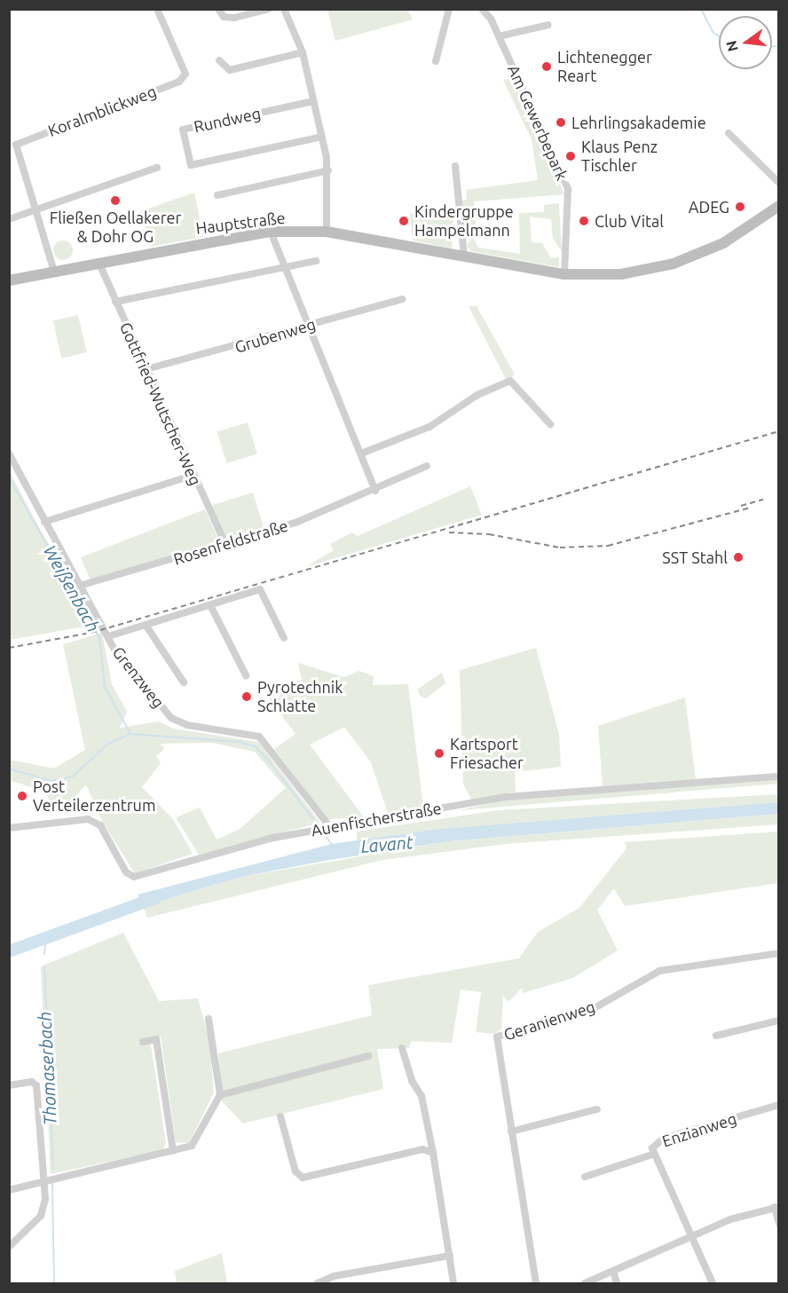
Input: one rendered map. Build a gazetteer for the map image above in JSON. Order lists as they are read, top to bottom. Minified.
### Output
{"streets":{"main road":["Hauptstraße"],"street":["Koralmblickweg","Rundweg","Am Gewerbepark","Grubenweg","Gottfried-Wutscher-Weg","Rosenfeldstraße","Grenzweg","Auenfischerstraße","Geranienweg","Enzianweg"]},"crossings":[["Koralmblickweg","Hauptstraße"],["Am Gewerbepark","Hauptstraße"],["Hauptstraße","Gottfried-Wutscher-Weg"],["Grubenweg","Gottfried-Wutscher-Weg"],["Gottfried-Wutscher-Weg","Rosenfeldstraße"],["Rosenfeldstraße","Grenzweg"],["Grenzweg","Auenfischerstraße"]],"water":["Weißenbach","Lavant","Thomaserbach"],"places":["Lichtenegger Reart","Lehrlingsakademie","Klaus Penz Tischler","Fließen Oellakerer & Dohr OG","ADEG","Kindergruppe Hampelmann","Club Vital","SST Stahl","Pyrotechnik Schlatte","Kartsport Friesacher","Post Verteilerzentrum"],"north":"left"}
